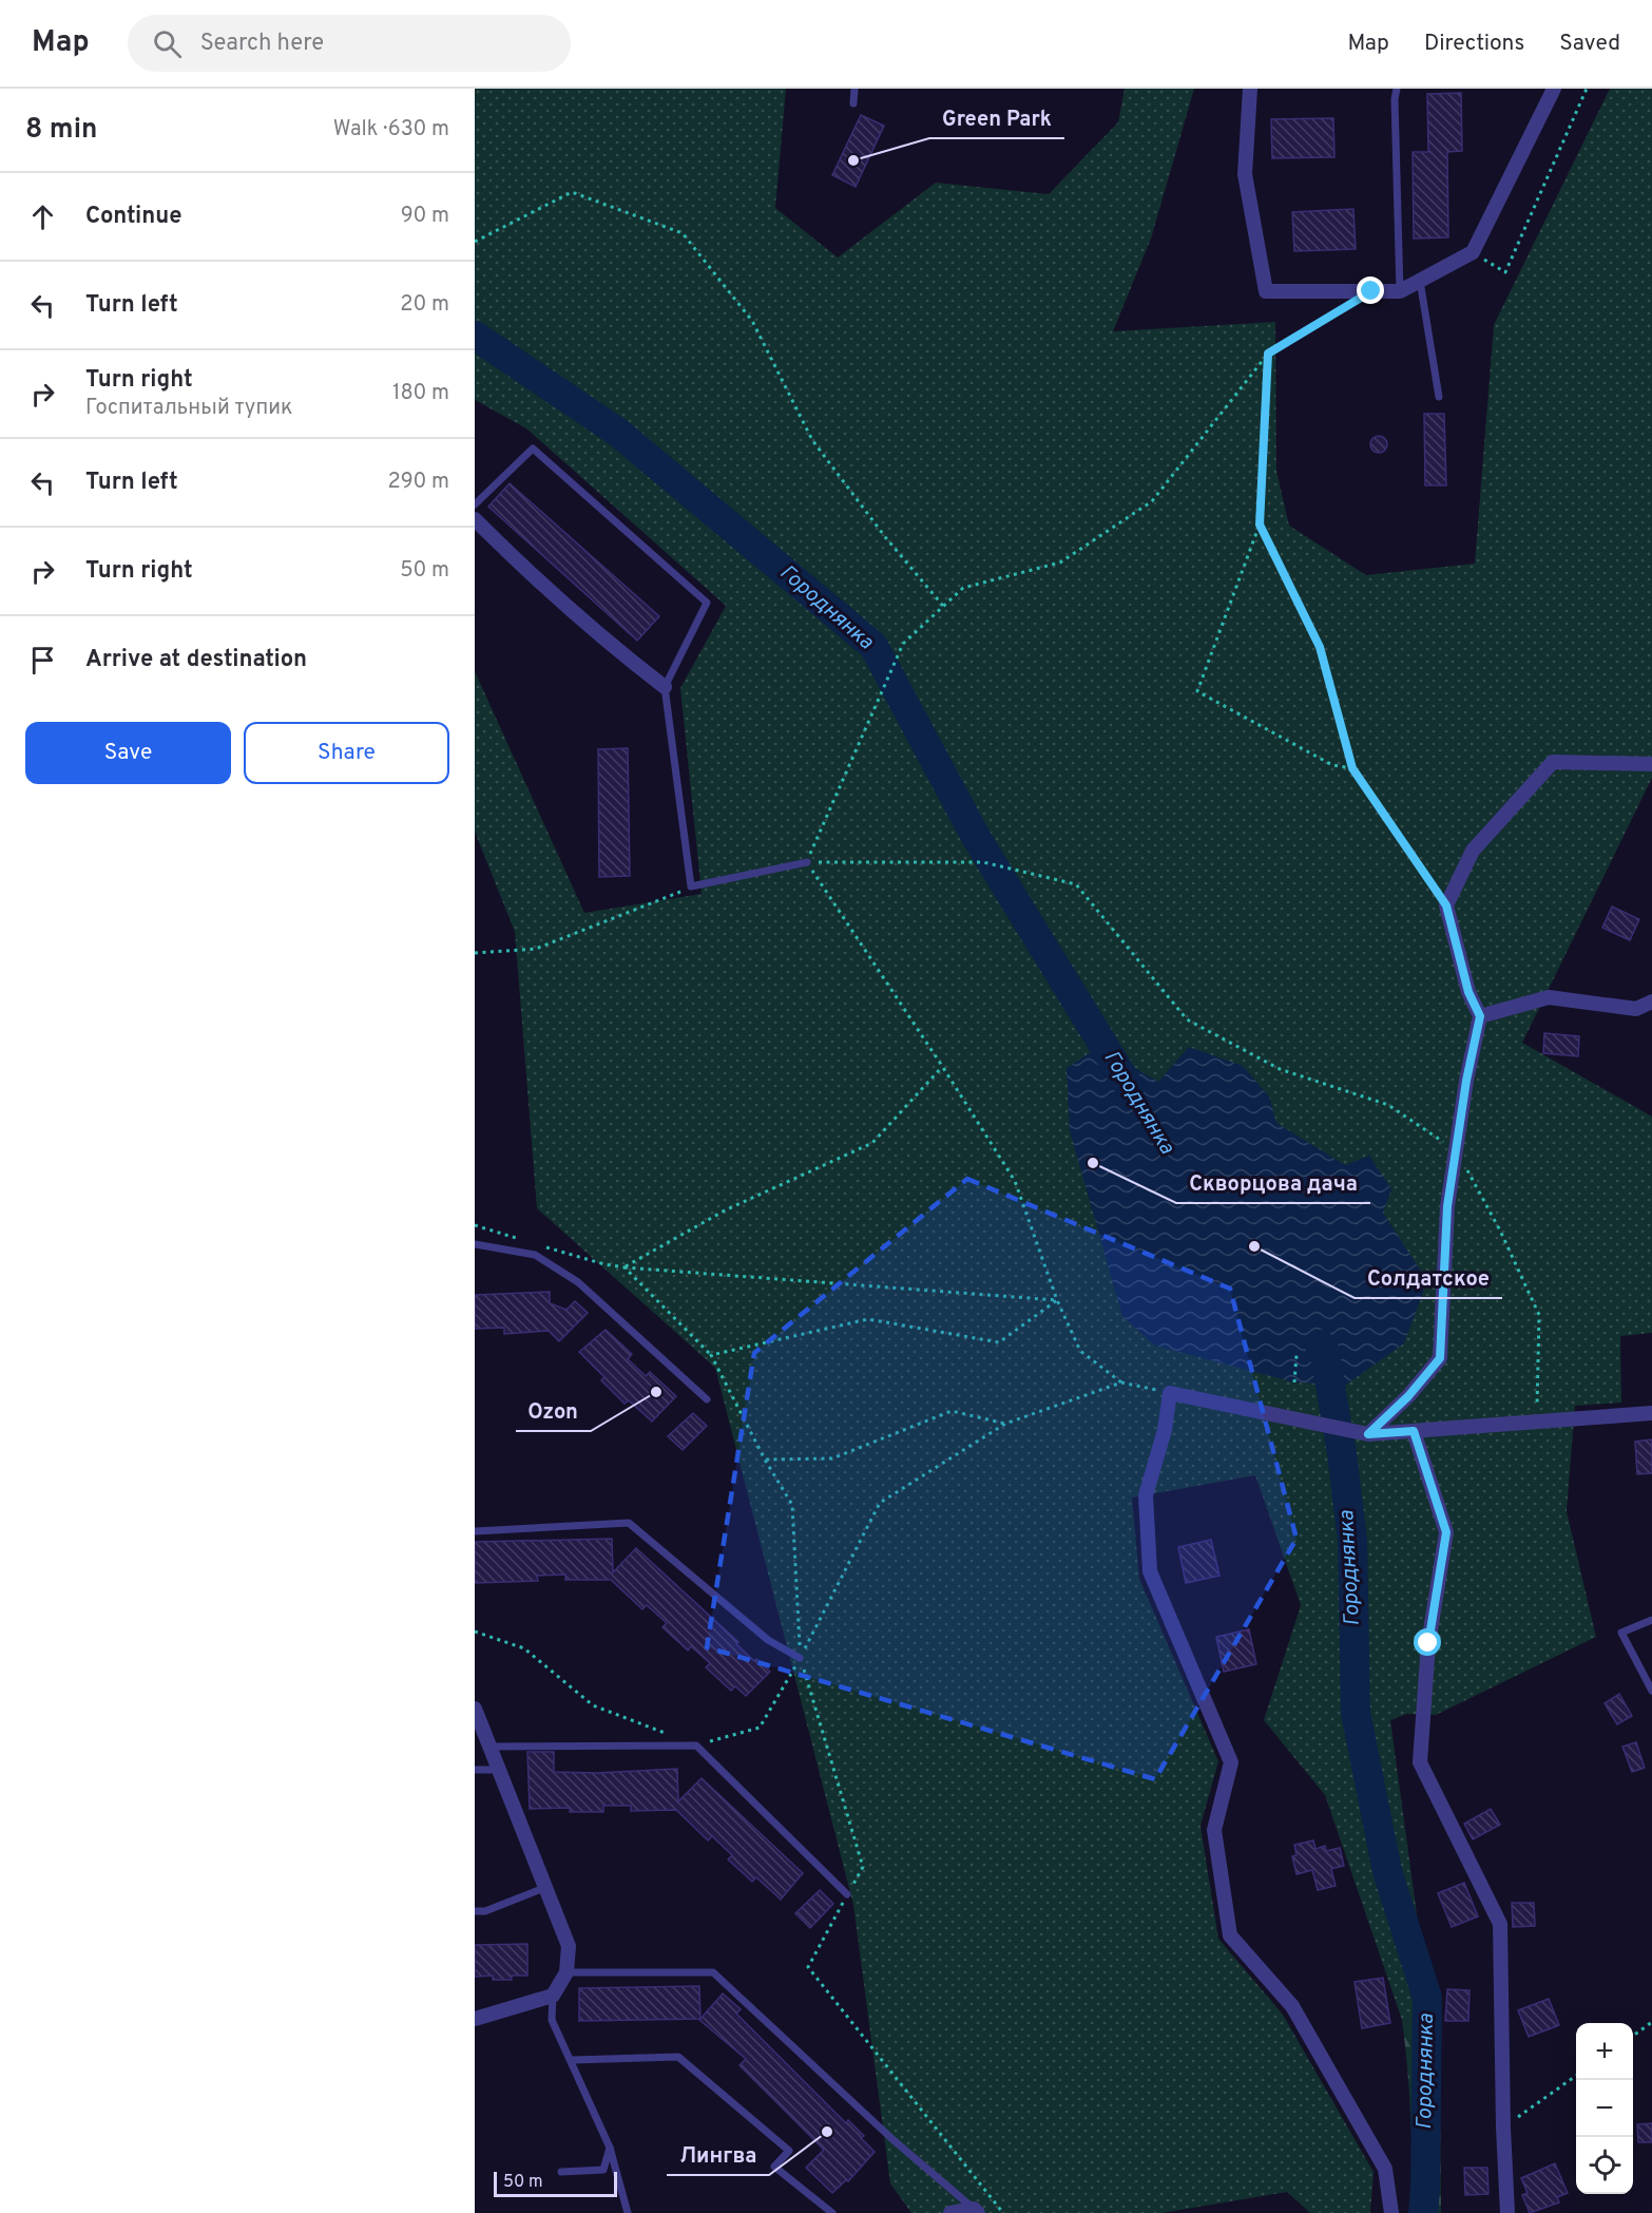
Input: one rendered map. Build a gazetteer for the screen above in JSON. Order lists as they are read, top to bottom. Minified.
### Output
{"water":["Городнянка"],"places":["Green Park","Скворцова дача","Солдатское","Ozon","Лингва"],"scale_bar":"50 m","page":{"header":"Map","search":"Search here","nav":["Map","Directions","Saved"],"heading":["8 min","Walk · 630 m"],"list":[["Continue","90 m"],["Turn left","20 m"],["Turn right","Госпитальный тупик","180 m"],["Turn left","290 m"],["Turn right","50 m"],"Arrive at destination"],"buttons":["Save","Share"],"map_buttons":["+","−"],"scale":"50 m"}}
